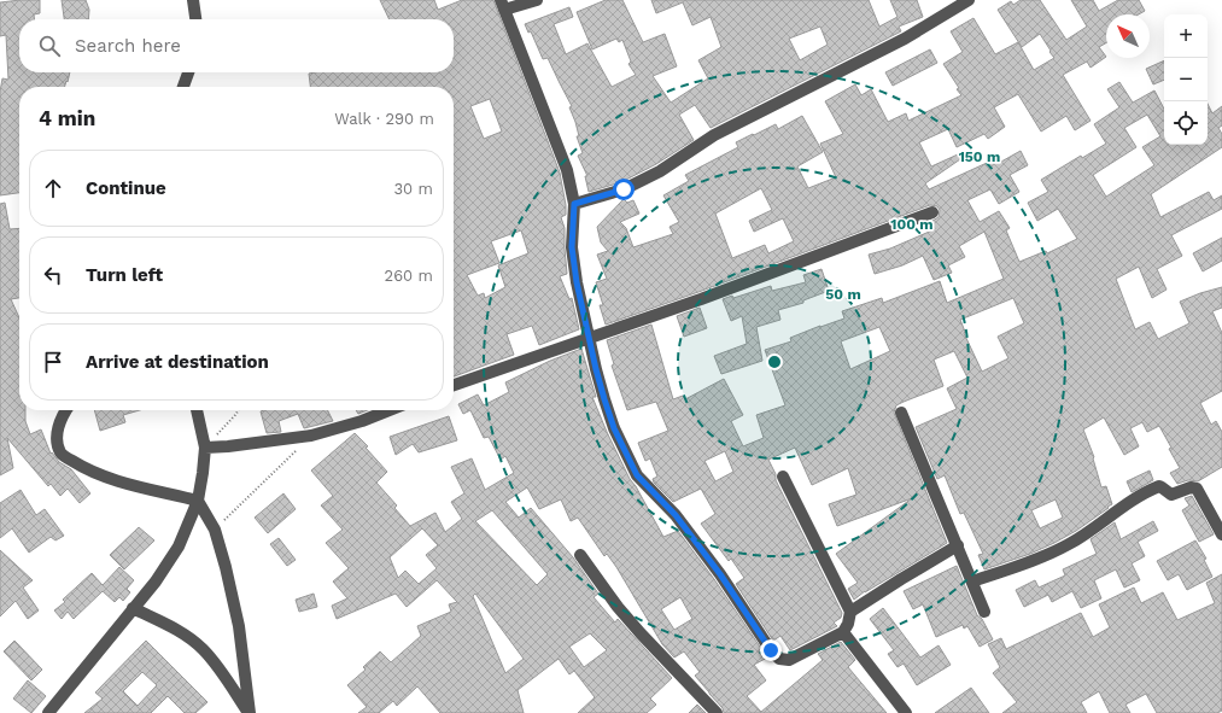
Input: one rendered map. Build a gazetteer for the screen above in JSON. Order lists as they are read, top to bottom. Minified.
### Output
{"north":"top left","page":{"map_buttons":["+","−"],"search":"Search here","heading":["4 min","Walk · 290 m"],"list":[["Continue","30 m"],["Turn left","260 m"],"Arrive at destination"]},"rings":["150 m","100 m","50 m"]}
